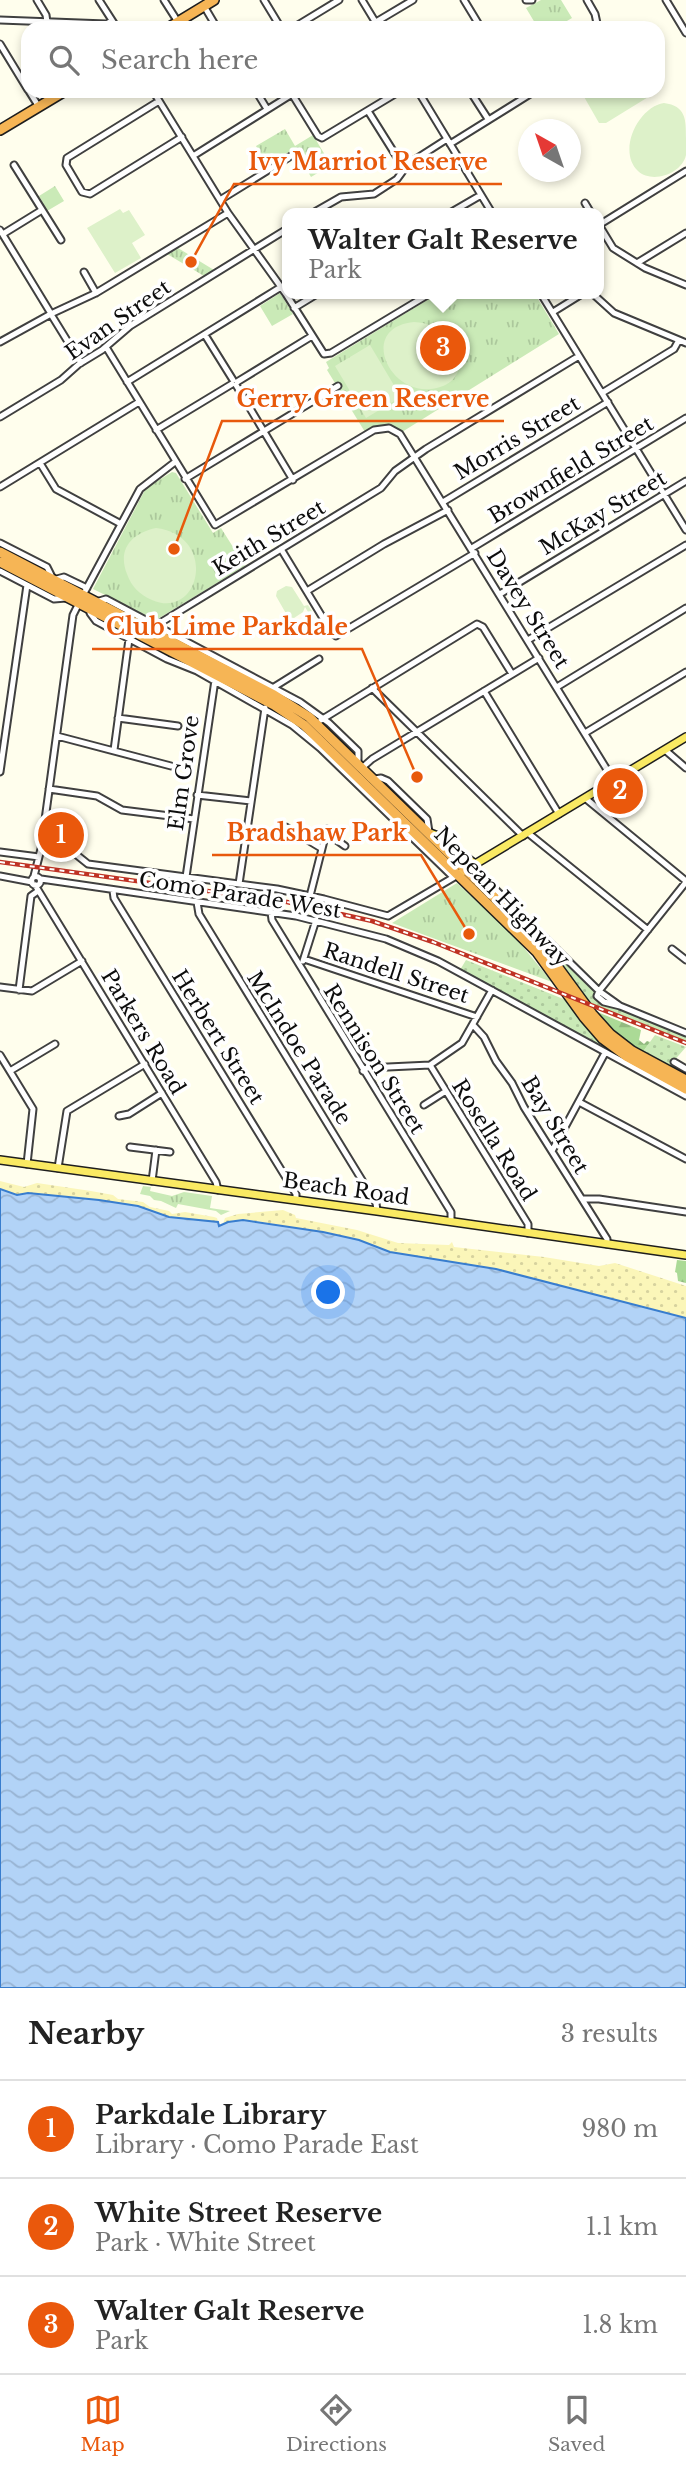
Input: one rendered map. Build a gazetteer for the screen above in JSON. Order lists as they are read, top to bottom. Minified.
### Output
{"streets":{"highway":["Nepean Highway"],"main road":["Beach Road"],"street":["Evan Street","Morris Street","Brownfield Street","McKay Street","Keith Street","Davey Street","Elm Grove","Como Parade West","Randell Street","Parkers Road","Herbert Street","McIndoe Parade","Rennison Street","Bay Street","Rosella Road"]},"crossings":[["Morris Street","Davey Street"],["Brownfield Street","Davey Street"],["McKay Street","Davey Street"],["Keith Street","Davey Street"],["Keith Street","Nepean Highway"],["Elm Grove","Nepean Highway"],["Como Parade West","Parkers Road"],["Como Parade West","Herbert Street"],["Como Parade West","McIndoe Parade"],["Como Parade West","Rennison Street"],["Parkers Road","Beach Road"],["Herbert Street","Beach Road"],["McIndoe Parade","Beach Road"],["Rennison Street","Beach Road"],["Bay Street","Beach Road"],["Rosella Road","Beach Road"]],"places":["Ivy Marriot Reserve","Gerry Green Reserve","Club Lime Parkdale","Bradshaw Park"],"north":"top left","page":{"search":"Search here","popup":["Walter Galt Reserve","Park"],"pins":["3","2","1"],"heading":["Nearby","3 results"],"list":[{"mark":"1","name":"Parkdale Library","note":"Library · Como Parade East","value":"980 m"},{"mark":"2","name":"White Street Reserve","note":"Park · White Street","value":"1.1 km"},{"mark":"3","name":"Walter Galt Reserve","note":"Park","value":"1.8 km"}],"nav":["Map","Directions","Saved"]}}
